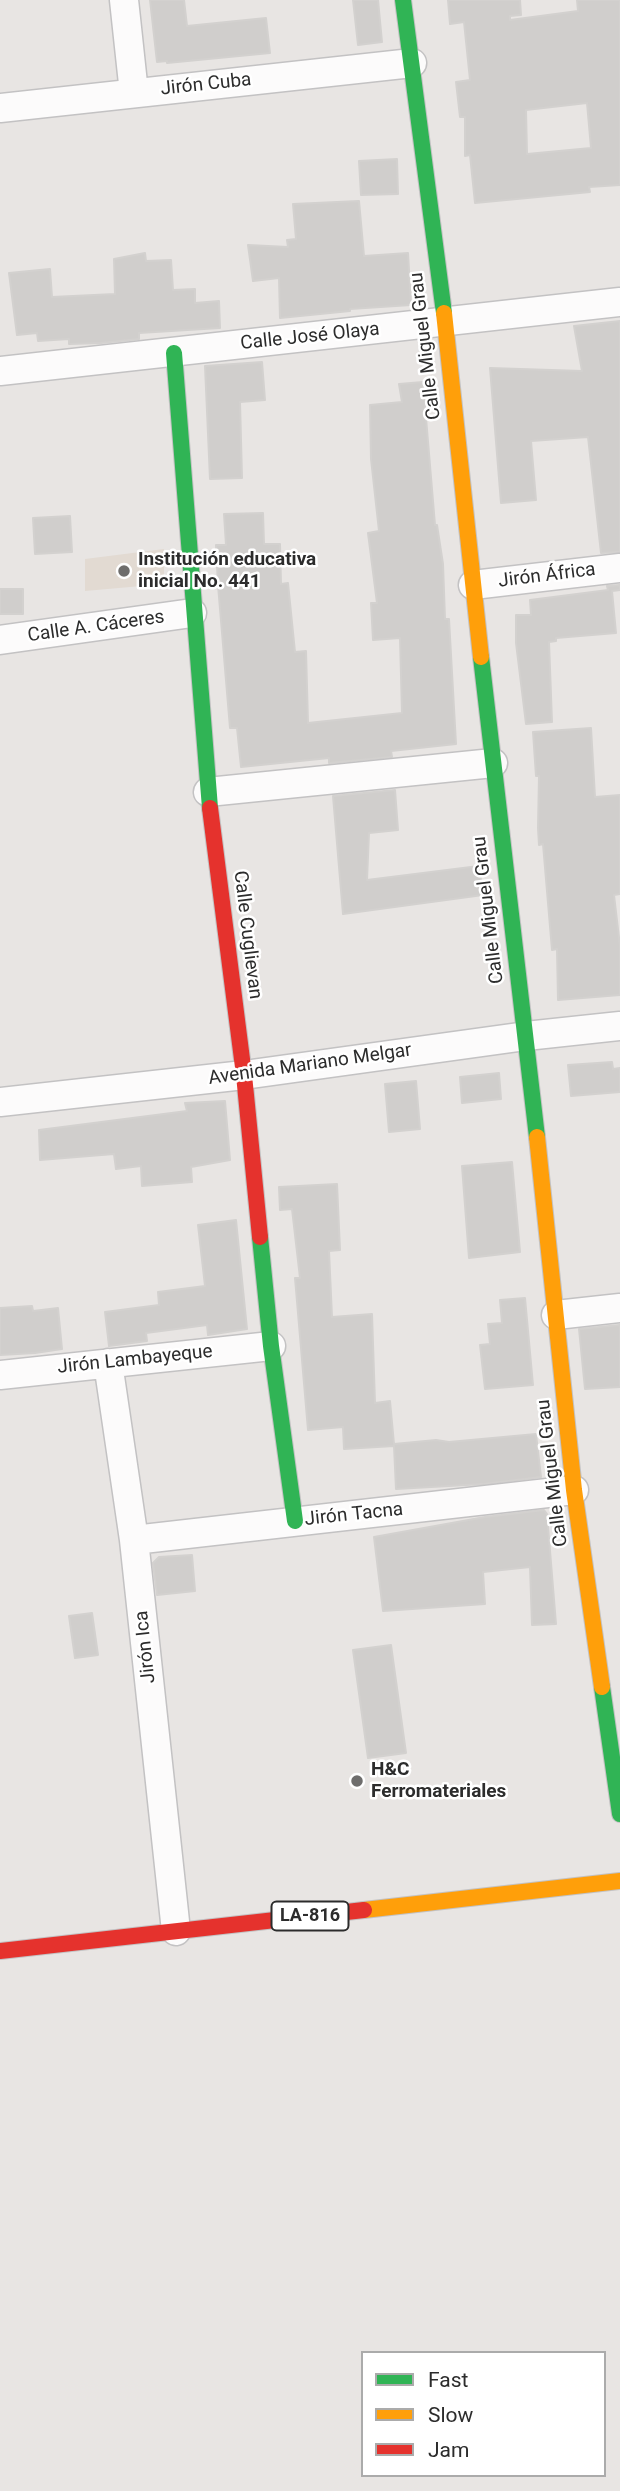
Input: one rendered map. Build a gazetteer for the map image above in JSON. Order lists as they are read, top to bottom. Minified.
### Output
{"streets":{"main road":["Calle Miguel Grau","Calle Cuglievan","LA-816"],"street":["Jirón Cuba","Calle José Olaya","Jirón África","Calle A. Cáceres","Avenida Mariano Melgar","Jirón Lambayeque","Jirón Tacna","Jirón Ica"]},"crossings":[["Jirón Cuba","Calle Miguel Grau"],["Calle José Olaya","Calle Miguel Grau"],["Calle José Olaya","Calle Cuglievan"],["Calle Miguel Grau","Jirón África"],["Calle Miguel Grau","Avenida Mariano Melgar"],["Calle Miguel Grau","Jirón Tacna"],["Calle A. Cáceres","Calle Cuglievan"],["Calle Cuglievan","Avenida Mariano Melgar"],["Calle Cuglievan","Jirón Lambayeque"],["Calle Cuglievan","Jirón Tacna"],["Jirón Lambayeque","Jirón Ica"],["Jirón Tacna","Jirón Ica"],["Jirón Ica","LA-816"]],"places":["Institución educativa inicial No. 441","H&C Ferromateriales"],"legend":["Fast","Slow","Jam"]}
